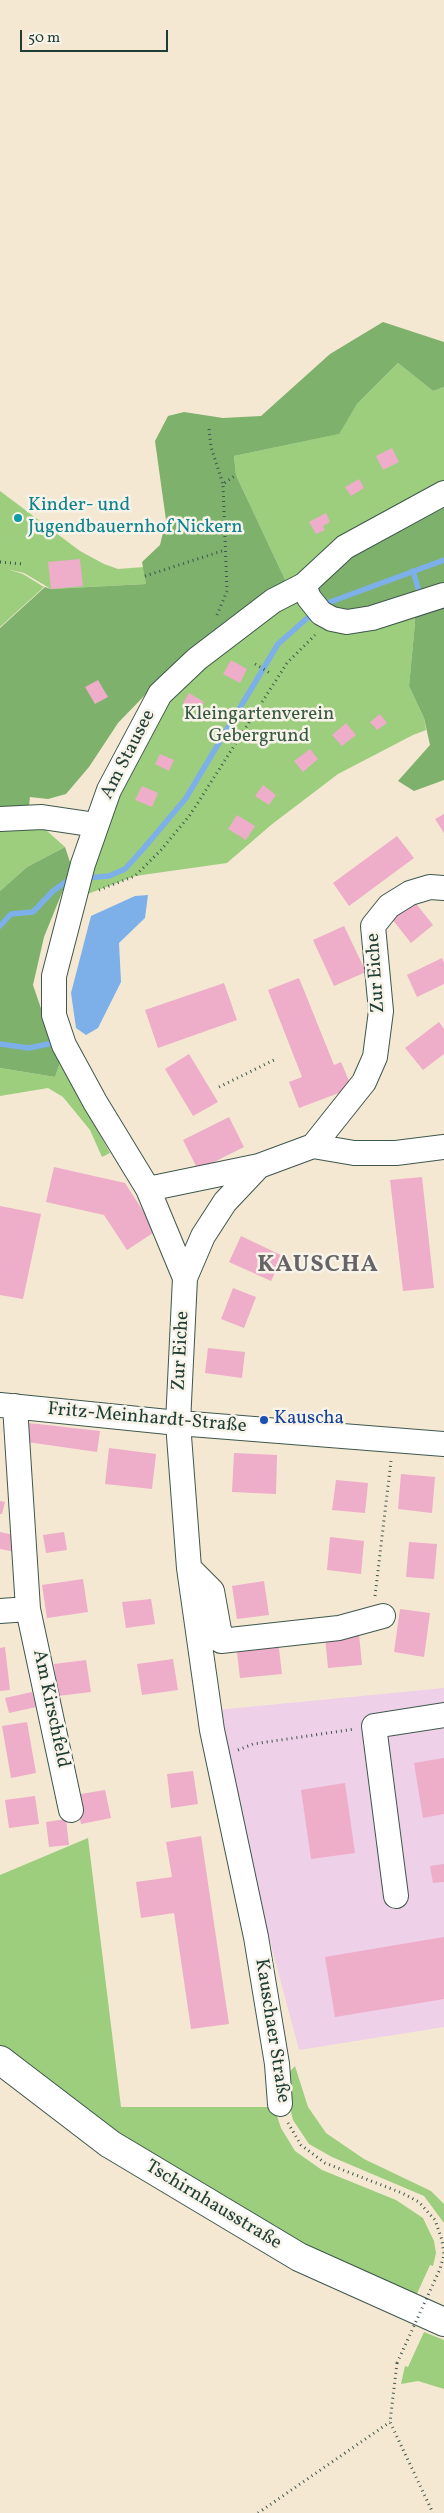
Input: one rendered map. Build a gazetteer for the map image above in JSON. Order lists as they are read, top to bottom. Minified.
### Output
{"streets":{"main road":["Tschirnhausstraße"],"street":["Am Stausee","Zur Eiche","Fritz-Meinhardt-Straße","Am Kirschfeld","Kauschaer Straße"]},"crossings":[["Am Stausee","Zur Eiche"],["Zur Eiche","Fritz-Meinhardt-Straße"],["Zur Eiche","Kauschaer Straße"],["Fritz-Meinhardt-Straße","Am Kirschfeld"],["Fritz-Meinhardt-Straße","Kauschaer Straße"]],"districts":["KAUSCHA"],"parks":["Kleingartenverein Gebergrund"],"places":["Kinder- und Jugendbauernhof Nickern","Kauscha"],"scale_bar":"50 m"}
